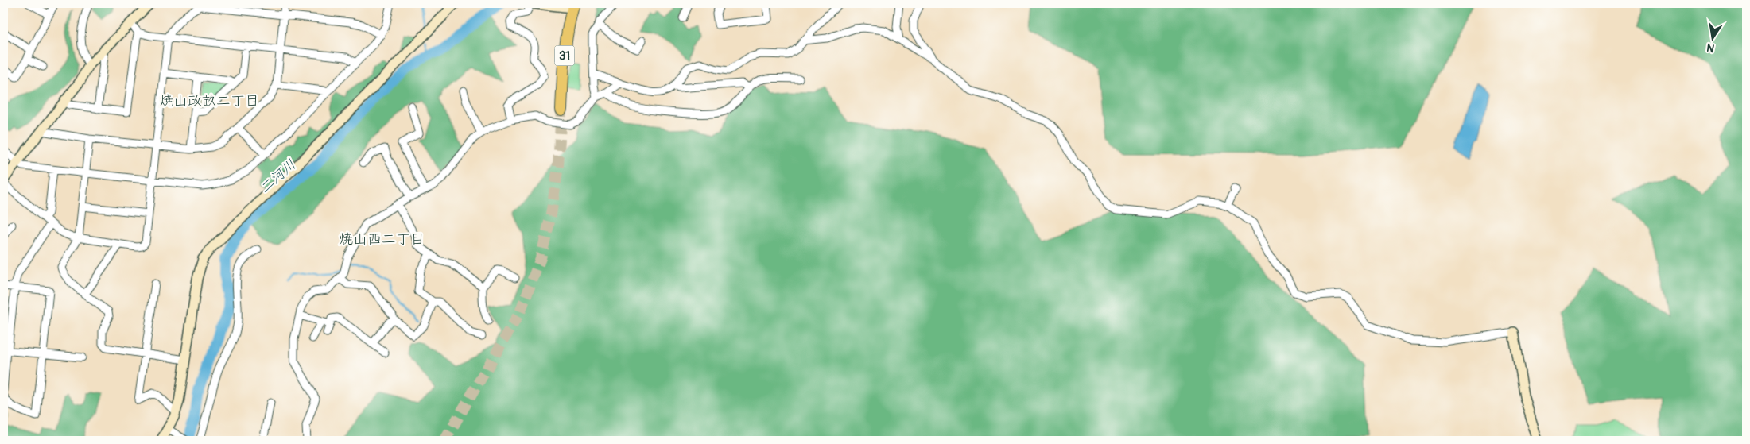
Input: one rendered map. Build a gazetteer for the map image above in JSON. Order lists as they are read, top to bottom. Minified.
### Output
{"streets":{"main road":["31"]},"districts":["焼山政畝二丁目","焼山西二丁目"],"water":["二河川"],"north":"bottom"}
